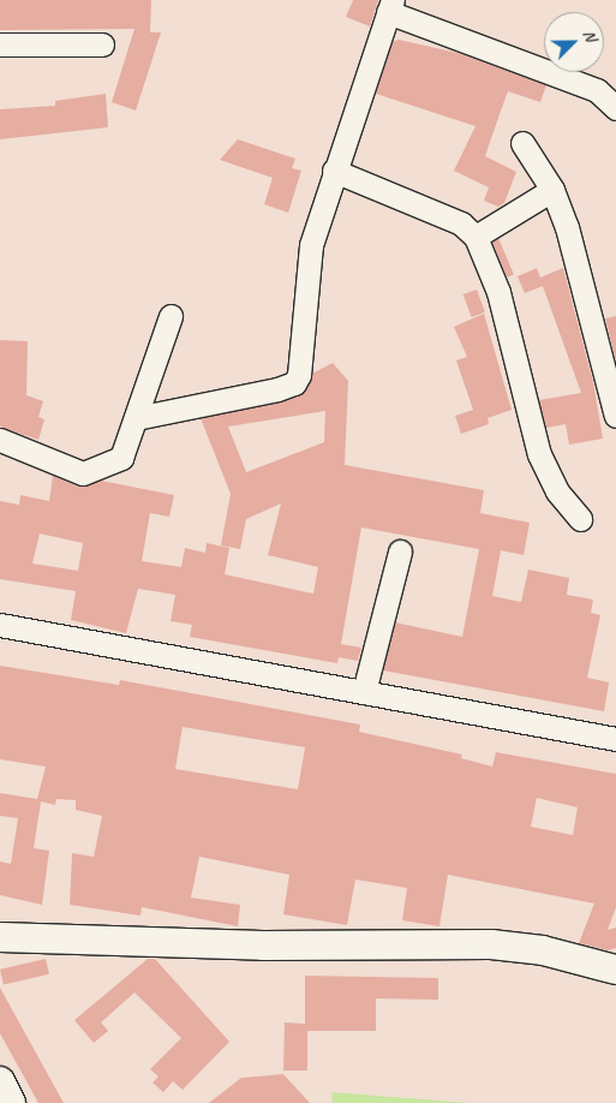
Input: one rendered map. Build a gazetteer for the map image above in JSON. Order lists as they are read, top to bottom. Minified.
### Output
{"north":"top right"}
